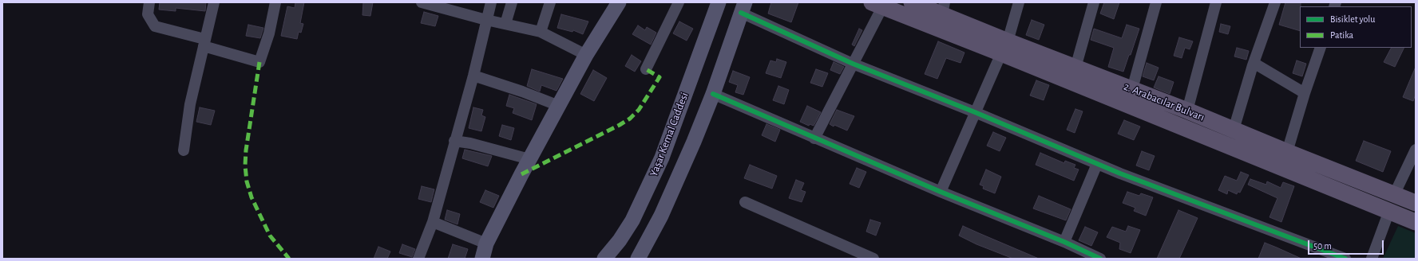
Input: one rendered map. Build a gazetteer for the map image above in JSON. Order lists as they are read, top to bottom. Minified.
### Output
{"streets":{"main road":["2. Arabacılar Bulvarı","Yaşar Kemal Caddesi"]},"legend":["Bisiklet yolu","Patika"],"scale_bar":"50 m"}
